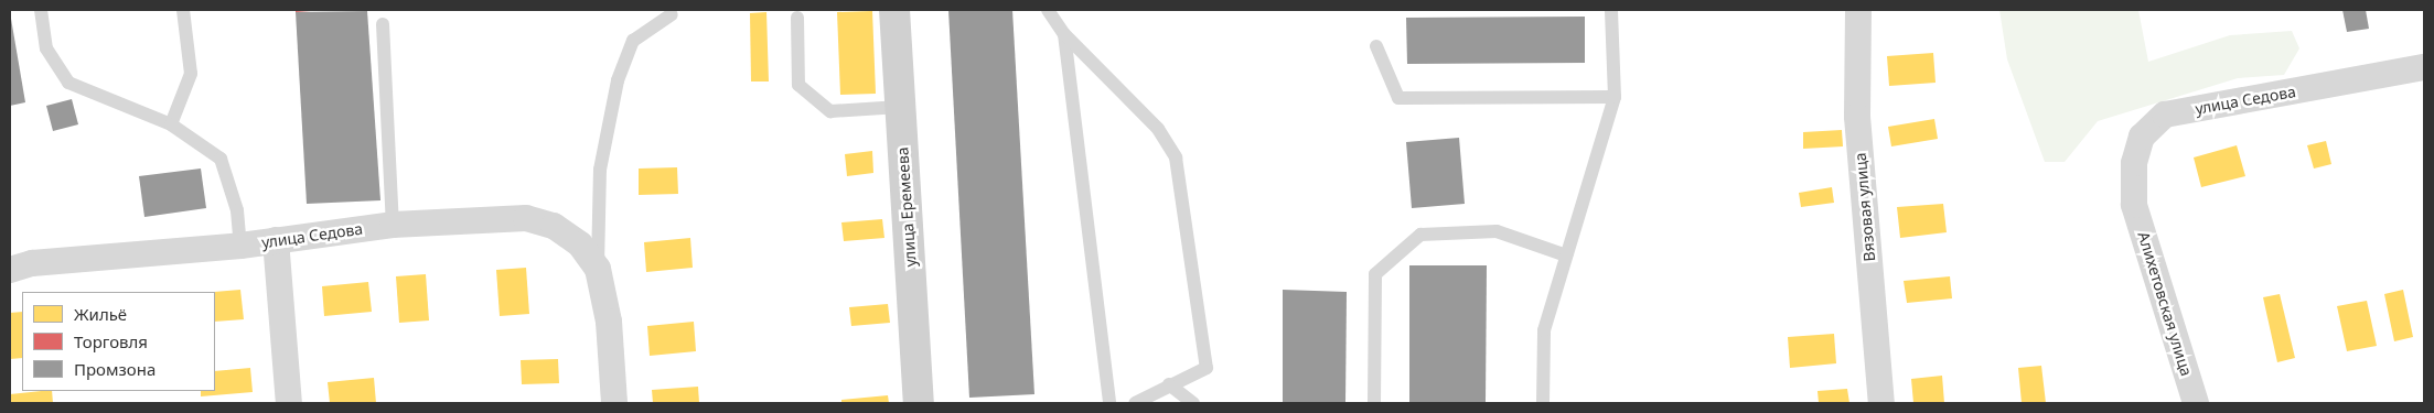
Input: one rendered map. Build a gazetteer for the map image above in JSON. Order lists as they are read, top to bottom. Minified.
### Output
{"streets":{"street":["улица Седова","улица Еремеева","Вязовая улица","Алихетовская улица"]},"crossings":[["улица Седова","Алихетовская улица"]],"legend":["Жильё","Торговля","Промзона"]}
